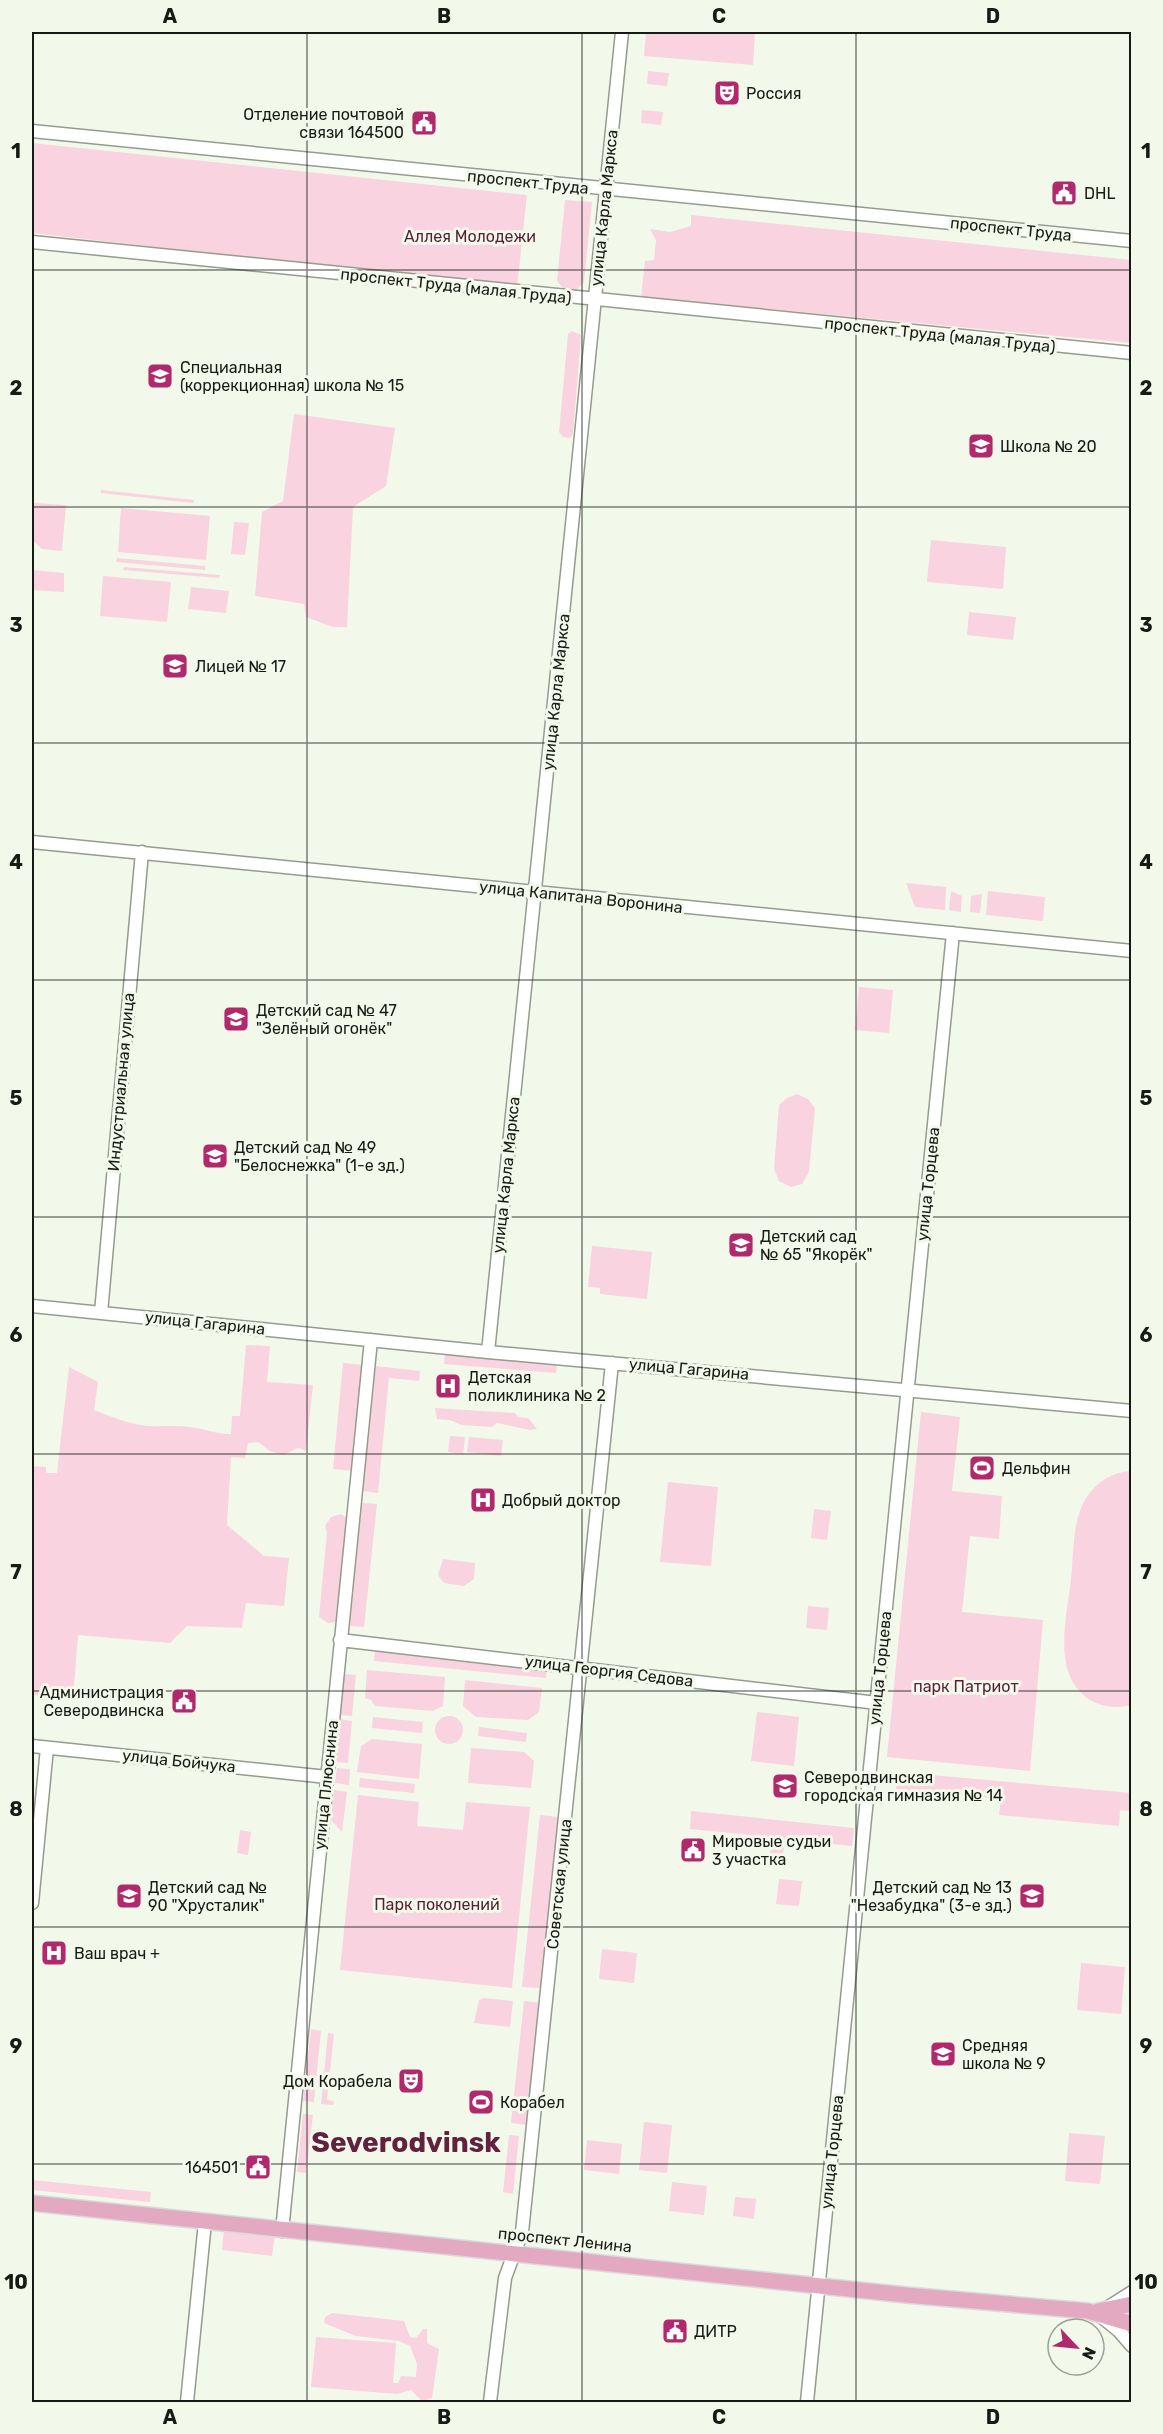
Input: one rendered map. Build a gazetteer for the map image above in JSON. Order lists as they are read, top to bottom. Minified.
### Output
{"streets":{"main road":["проспект Ленина"],"street":["проспект Труда","улица Карла Маркса","проспект Труда (малая Труда)","улица Капитана Воронина","Индустриальная улица","улица Торцева","улица Гагарина","улица Георгия Седова","улица Бойчука","улица Плюснина","Советская улица"]},"crossings":[["проспект Труда","улица Карла Маркса"],["улица Карла Маркса","проспект Труда (малая Труда)"],["улица Карла Маркса","улица Капитана Воронина"],["улица Карла Маркса","улица Гагарина"],["улица Капитана Воронина","Индустриальная улица"],["улица Капитана Воронина","улица Торцева"],["Индустриальная улица","улица Гагарина"],["улица Торцева","улица Гагарина"],["улица Торцева","улица Георгия Седова"],["улица Торцева","проспект Ленина"],["улица Гагарина","улица Плюснина"],["улица Гагарина","Советская улица"],["улица Георгия Седова","улица Плюснина"],["улица Георгия Седова","Советская улица"],["улица Бойчука","улица Плюснина"],["улица Плюснина","проспект Ленина"],["Советская улица","проспект Ленина"]],"districts":["Severodvinsk"],"parks":["Аллея Молодежи","парк Патриот","Парк поколений"],"places":{"theatre":["Россия","Дом Корабела"],"public building":["Отделение почтовой связи 164500","DHL","Администрация Северодвинска","Мировые судьи 3 участка","164501","ДИТР"],"school or university":["Специальная (коррекционная) школа № 15","Школа № 20","Лицей № 17","Детский сад № 47 \"Зелёный огонёк\"","Детский сад № 49 \"Белоснежка\" (1-е зд.)","Детский сад № 65 \"Якорёк\"","Северодвинская городская гимназия № 14","Детский сад № 90 \"Хрусталик\"","Детский сад № 13 \"Незабудка\" (3-е зд.)","Средняя школа № 9"],"hospital":["Детская поликлиника № 2","Добрый доктор","Ваш врач +"],"sports":["Дельфин","Корабел"]},"north":"bottom right","grid":{"columns":["A","B","C","D"],"rows":["1","2","3","4","5","6","7","8","9","10"]}}
